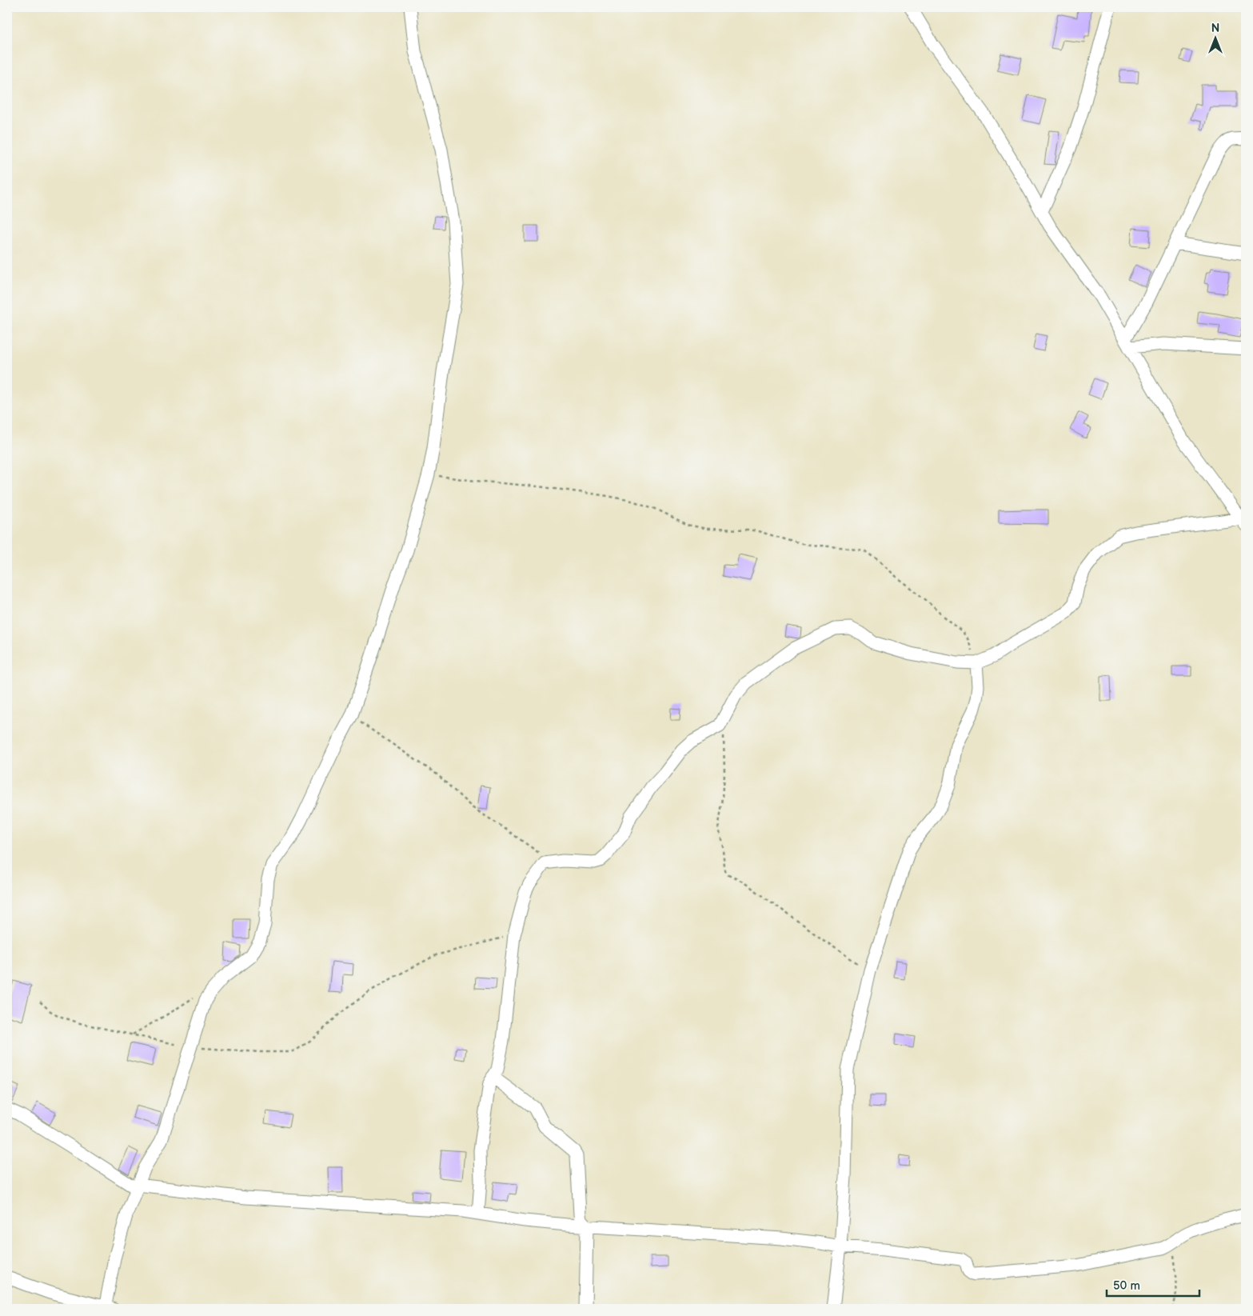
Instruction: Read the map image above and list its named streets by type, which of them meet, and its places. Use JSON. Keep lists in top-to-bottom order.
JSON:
{
  "scale_bar": "50 m",
  "north": "top"
}
